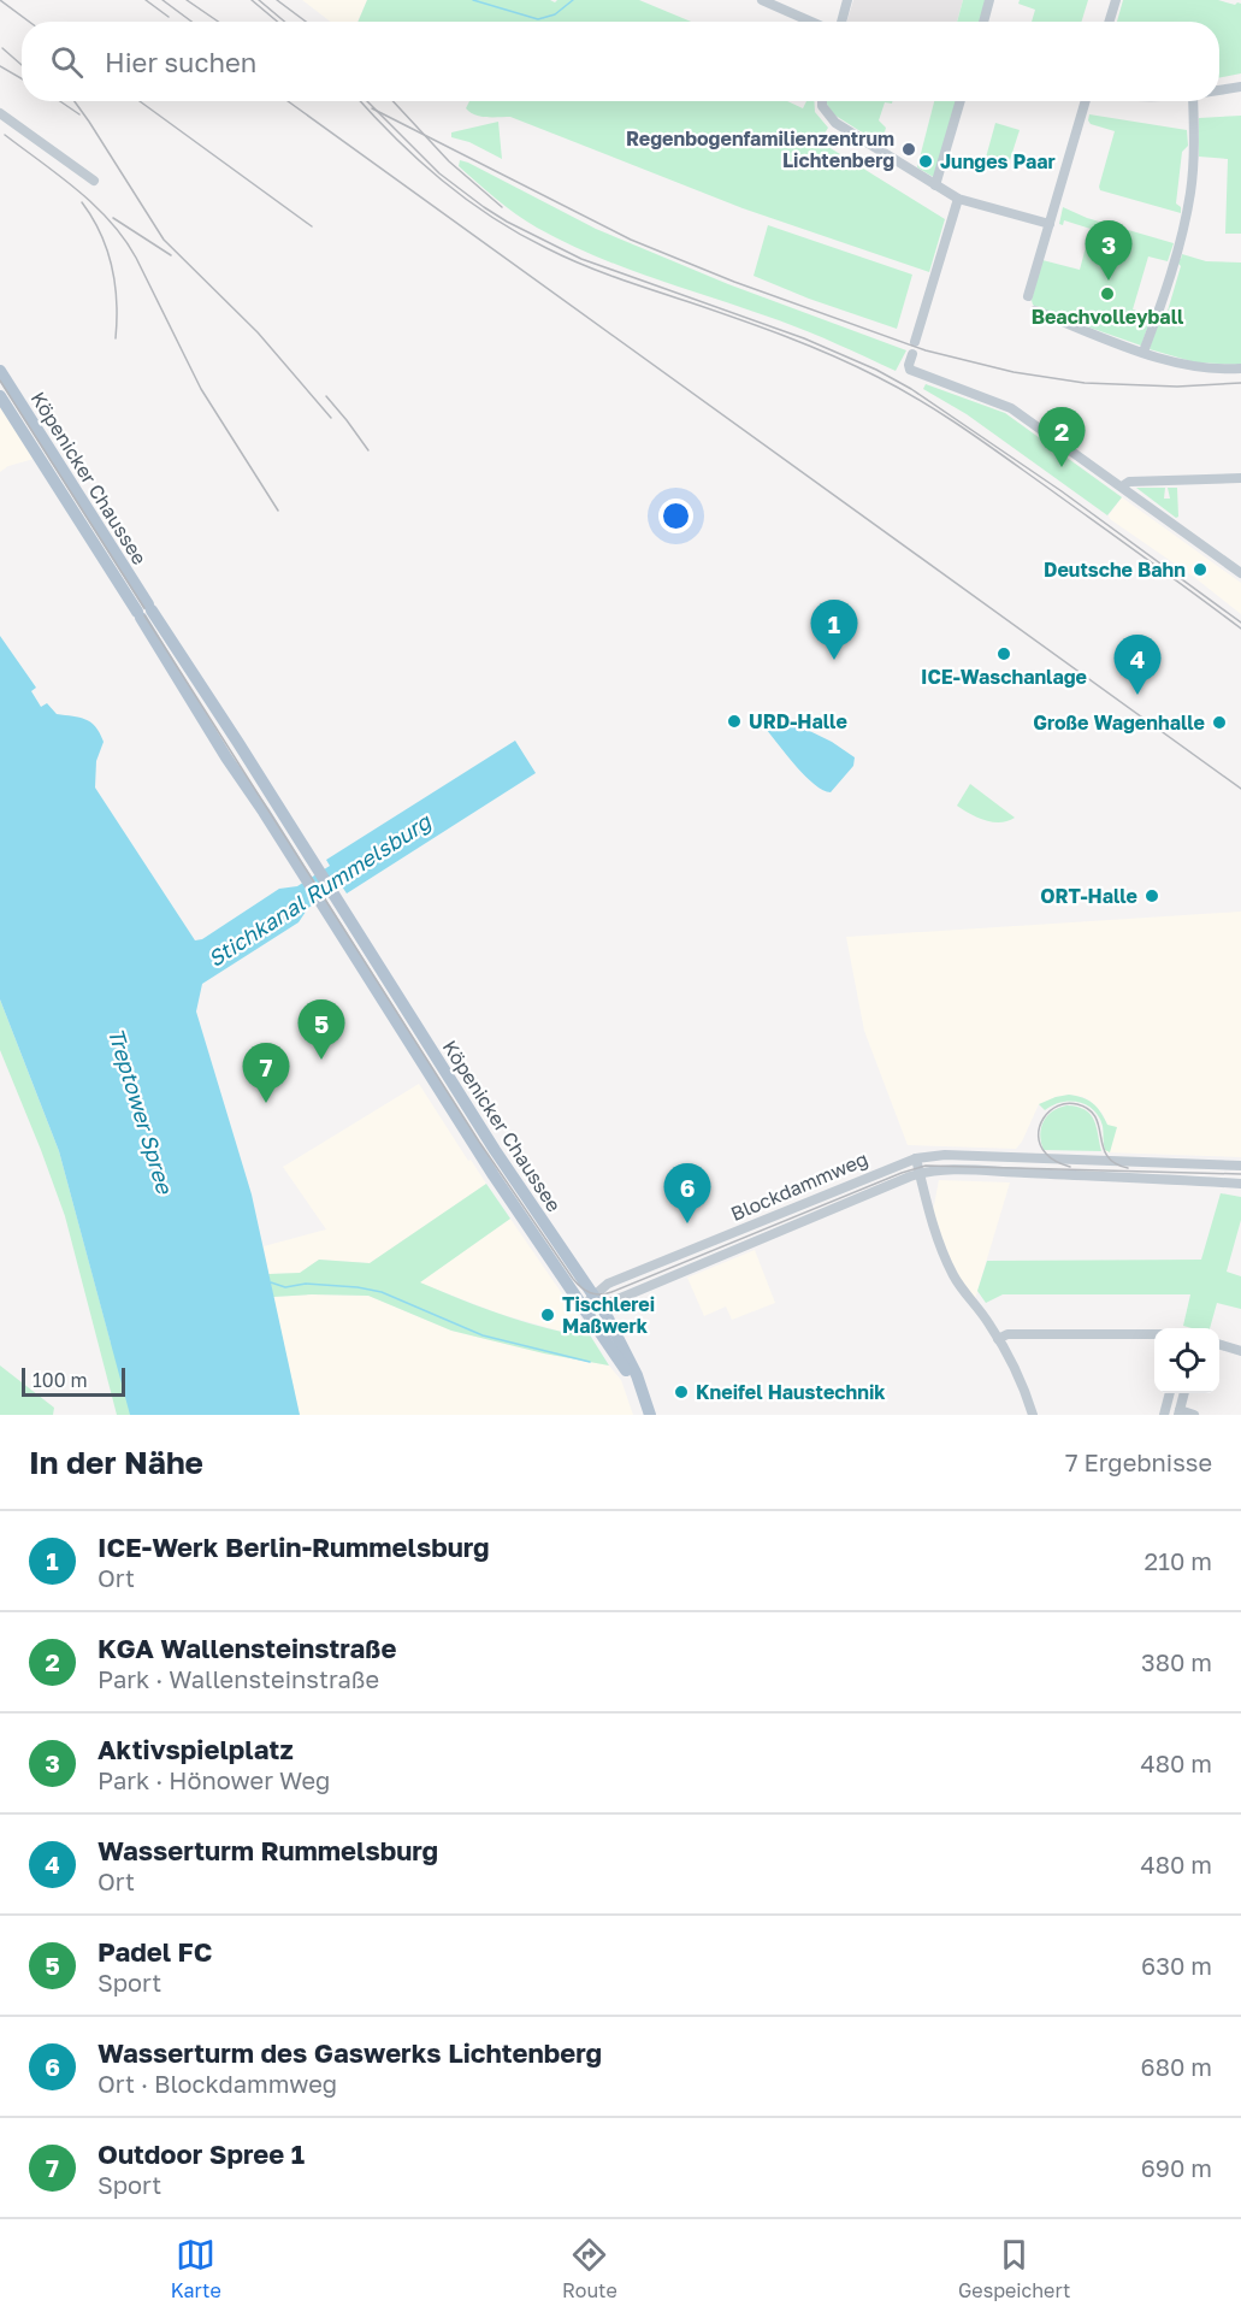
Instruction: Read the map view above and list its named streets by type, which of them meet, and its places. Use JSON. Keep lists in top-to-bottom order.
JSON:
{
  "streets": {
    "main road": ["Köpenicker Chaussee"],
    "street": ["Blockdammweg"]
  },
  "crossings": [
    ["Köpenicker Chaussee", "Blockdammweg"]
  ],
  "water": ["Stichkanal Rummelsburg", "Treptower Spree"],
  "places": [
    "Regenbogenfamilienzentrum Lichtenberg",
    "Junges Paar",
    "Beachvolleyball",
    "Deutsche Bahn",
    "ICE-Waschanlage",
    "URD-Halle",
    "Große Wagenhalle",
    "ORT-Halle",
    "Tischlerei Maßwerk",
    "Kneifel Haustechnik"
  ],
  "scale_bar": "100 m",
  "page": {
    "search": "Hier suchen",
    "pins": [
      "3",
      "2",
      "1",
      "4",
      "5",
      "7",
      "6"
    ],
    "scale": "100 m",
    "heading": ["In der Nähe", "7 Ergebnisse"],
    "list": [
      {
        "mark": "1",
        "name": "ICE-Werk Berlin-Rummelsburg",
        "note": "Ort",
        "value": "210 m"
      },
      {
        "mark": "2",
        "name": "KGA Wallensteinstraße",
        "note": "Park · Wallensteinstraße",
        "value": "380 m"
      },
      {
        "mark": "3",
        "name": "Aktivspielplatz",
        "note": "Park · Hönower Weg",
        "value": "480 m"
      },
      {
        "mark": "4",
        "name": "Wasserturm Rummelsburg",
        "note": "Ort",
        "value": "480 m"
      },
      {
        "mark": "5",
        "name": "Padel FC",
        "note": "Sport",
        "value": "630 m"
      },
      {
        "mark": "6",
        "name": "Wasserturm des Gaswerks Lichtenberg",
        "note": "Ort · Blockdammweg",
        "value": "680 m"
      },
      {
        "mark": "7",
        "name": "Outdoor Spree 1",
        "note": "Sport",
        "value": "690 m"
      }
    ],
    "nav": ["Karte", "Route", "Gespeichert"]
  }
}
